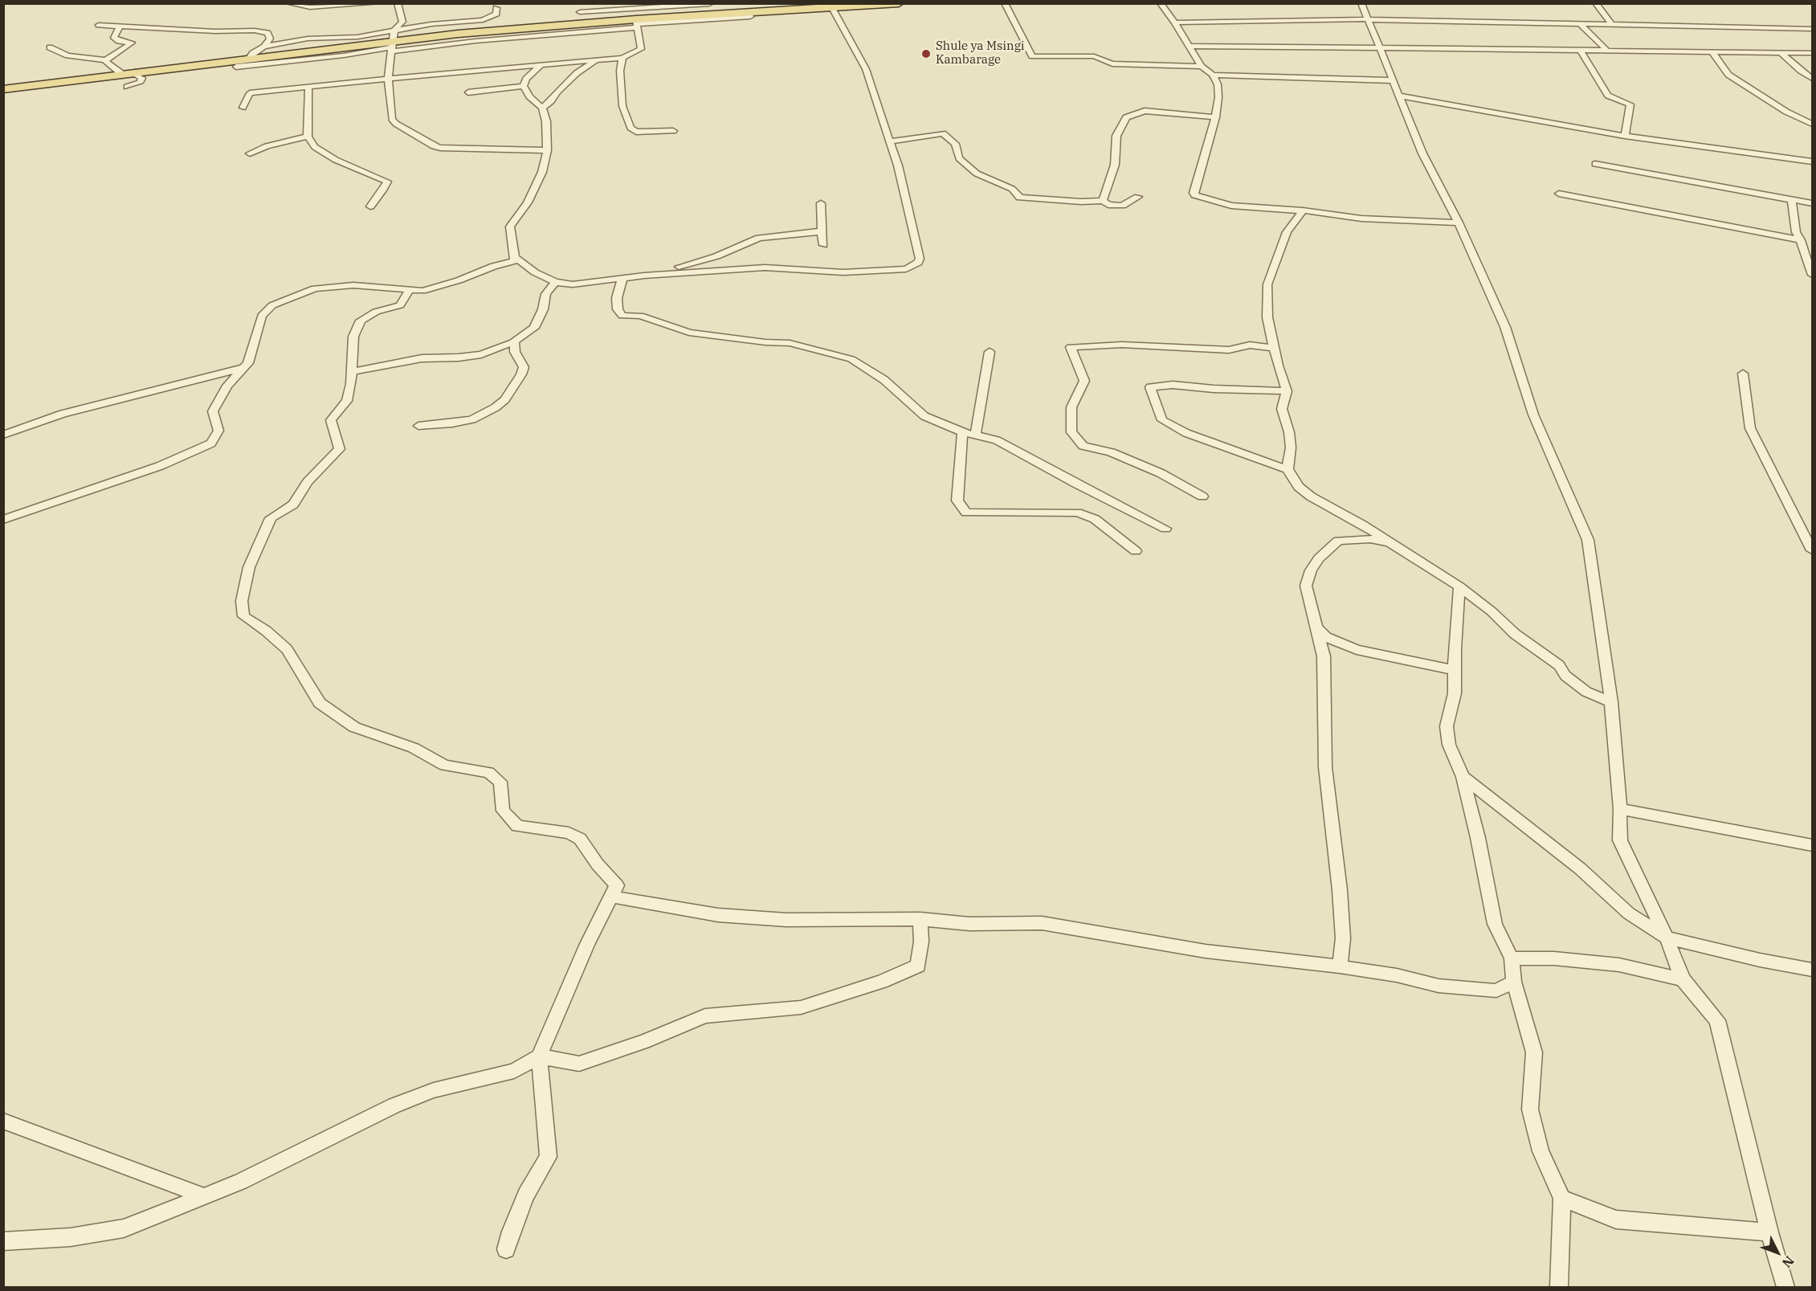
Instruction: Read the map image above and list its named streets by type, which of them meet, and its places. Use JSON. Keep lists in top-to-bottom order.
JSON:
{
  "places": ["Shule ya Msingi Kambarage"],
  "north": "bottom right"
}
